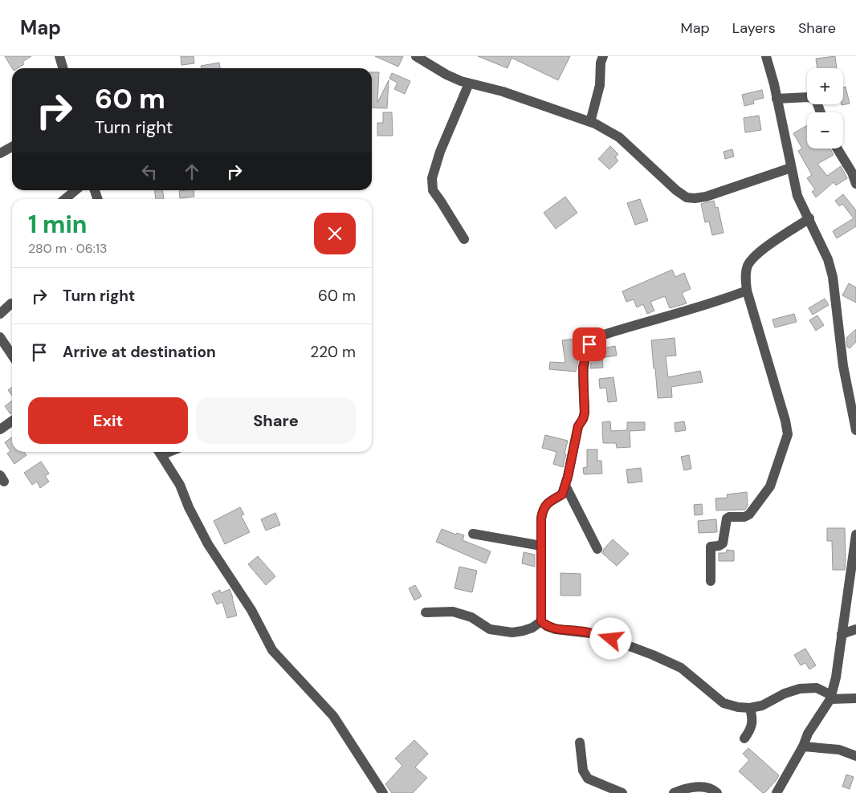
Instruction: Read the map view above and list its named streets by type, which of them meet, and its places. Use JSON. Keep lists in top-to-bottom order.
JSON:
{
  "page": {
    "header": "Map",
    "nav": ["Map", "Layers", "Share"],
    "map_buttons": ["+", "−"],
    "turn": ["60 m", "Turn right"],
    "heading": ["1 min", "280 m · 06:13"],
    "list": [
      {
        "name": "Turn right",
        "value": "60 m"
      },
      {
        "name": "Arrive at destination",
        "value": "220 m"
      }
    ],
    "buttons": ["Exit", "Share"]
  }
}
